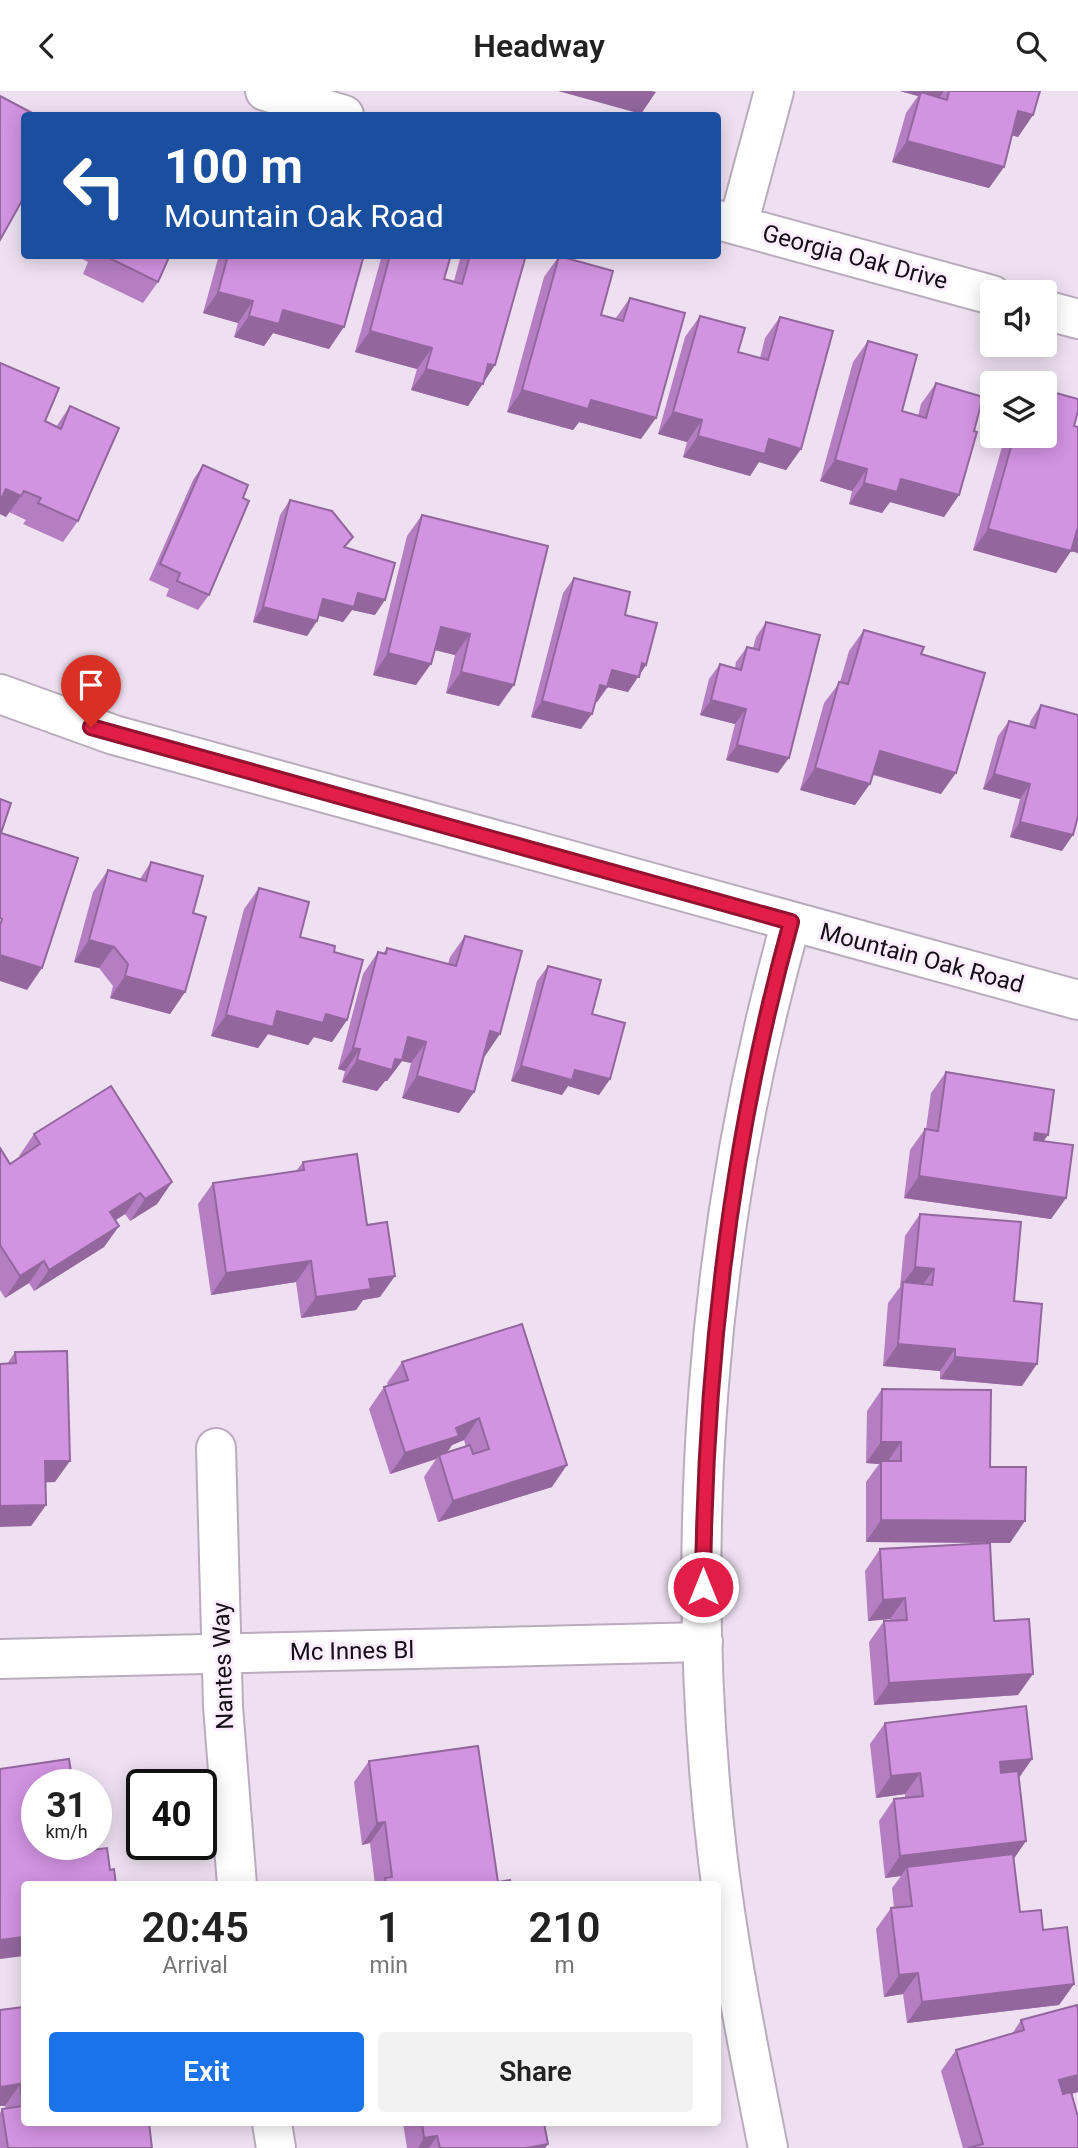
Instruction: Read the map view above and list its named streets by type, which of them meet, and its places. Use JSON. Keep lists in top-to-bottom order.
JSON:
{
  "streets": {
    "street": [
      "Georgia Oak Drive",
      "Mountain Oak Road",
      "Mc Innes Bl",
      "Nantes Way"
    ]
  },
  "crossings": [
    ["Mc Innes Bl", "Nantes Way"]
  ],
  "page": {
    "header": "Headway",
    "turn": ["100 m", "Mountain Oak Road"],
    "speed": "31 km/h",
    "limit": "40",
    "eta": [
      "20:45",
      "Arrival",
      "1",
      "min",
      "210",
      "m"
    ],
    "buttons": ["Exit", "Share"]
  }
}
